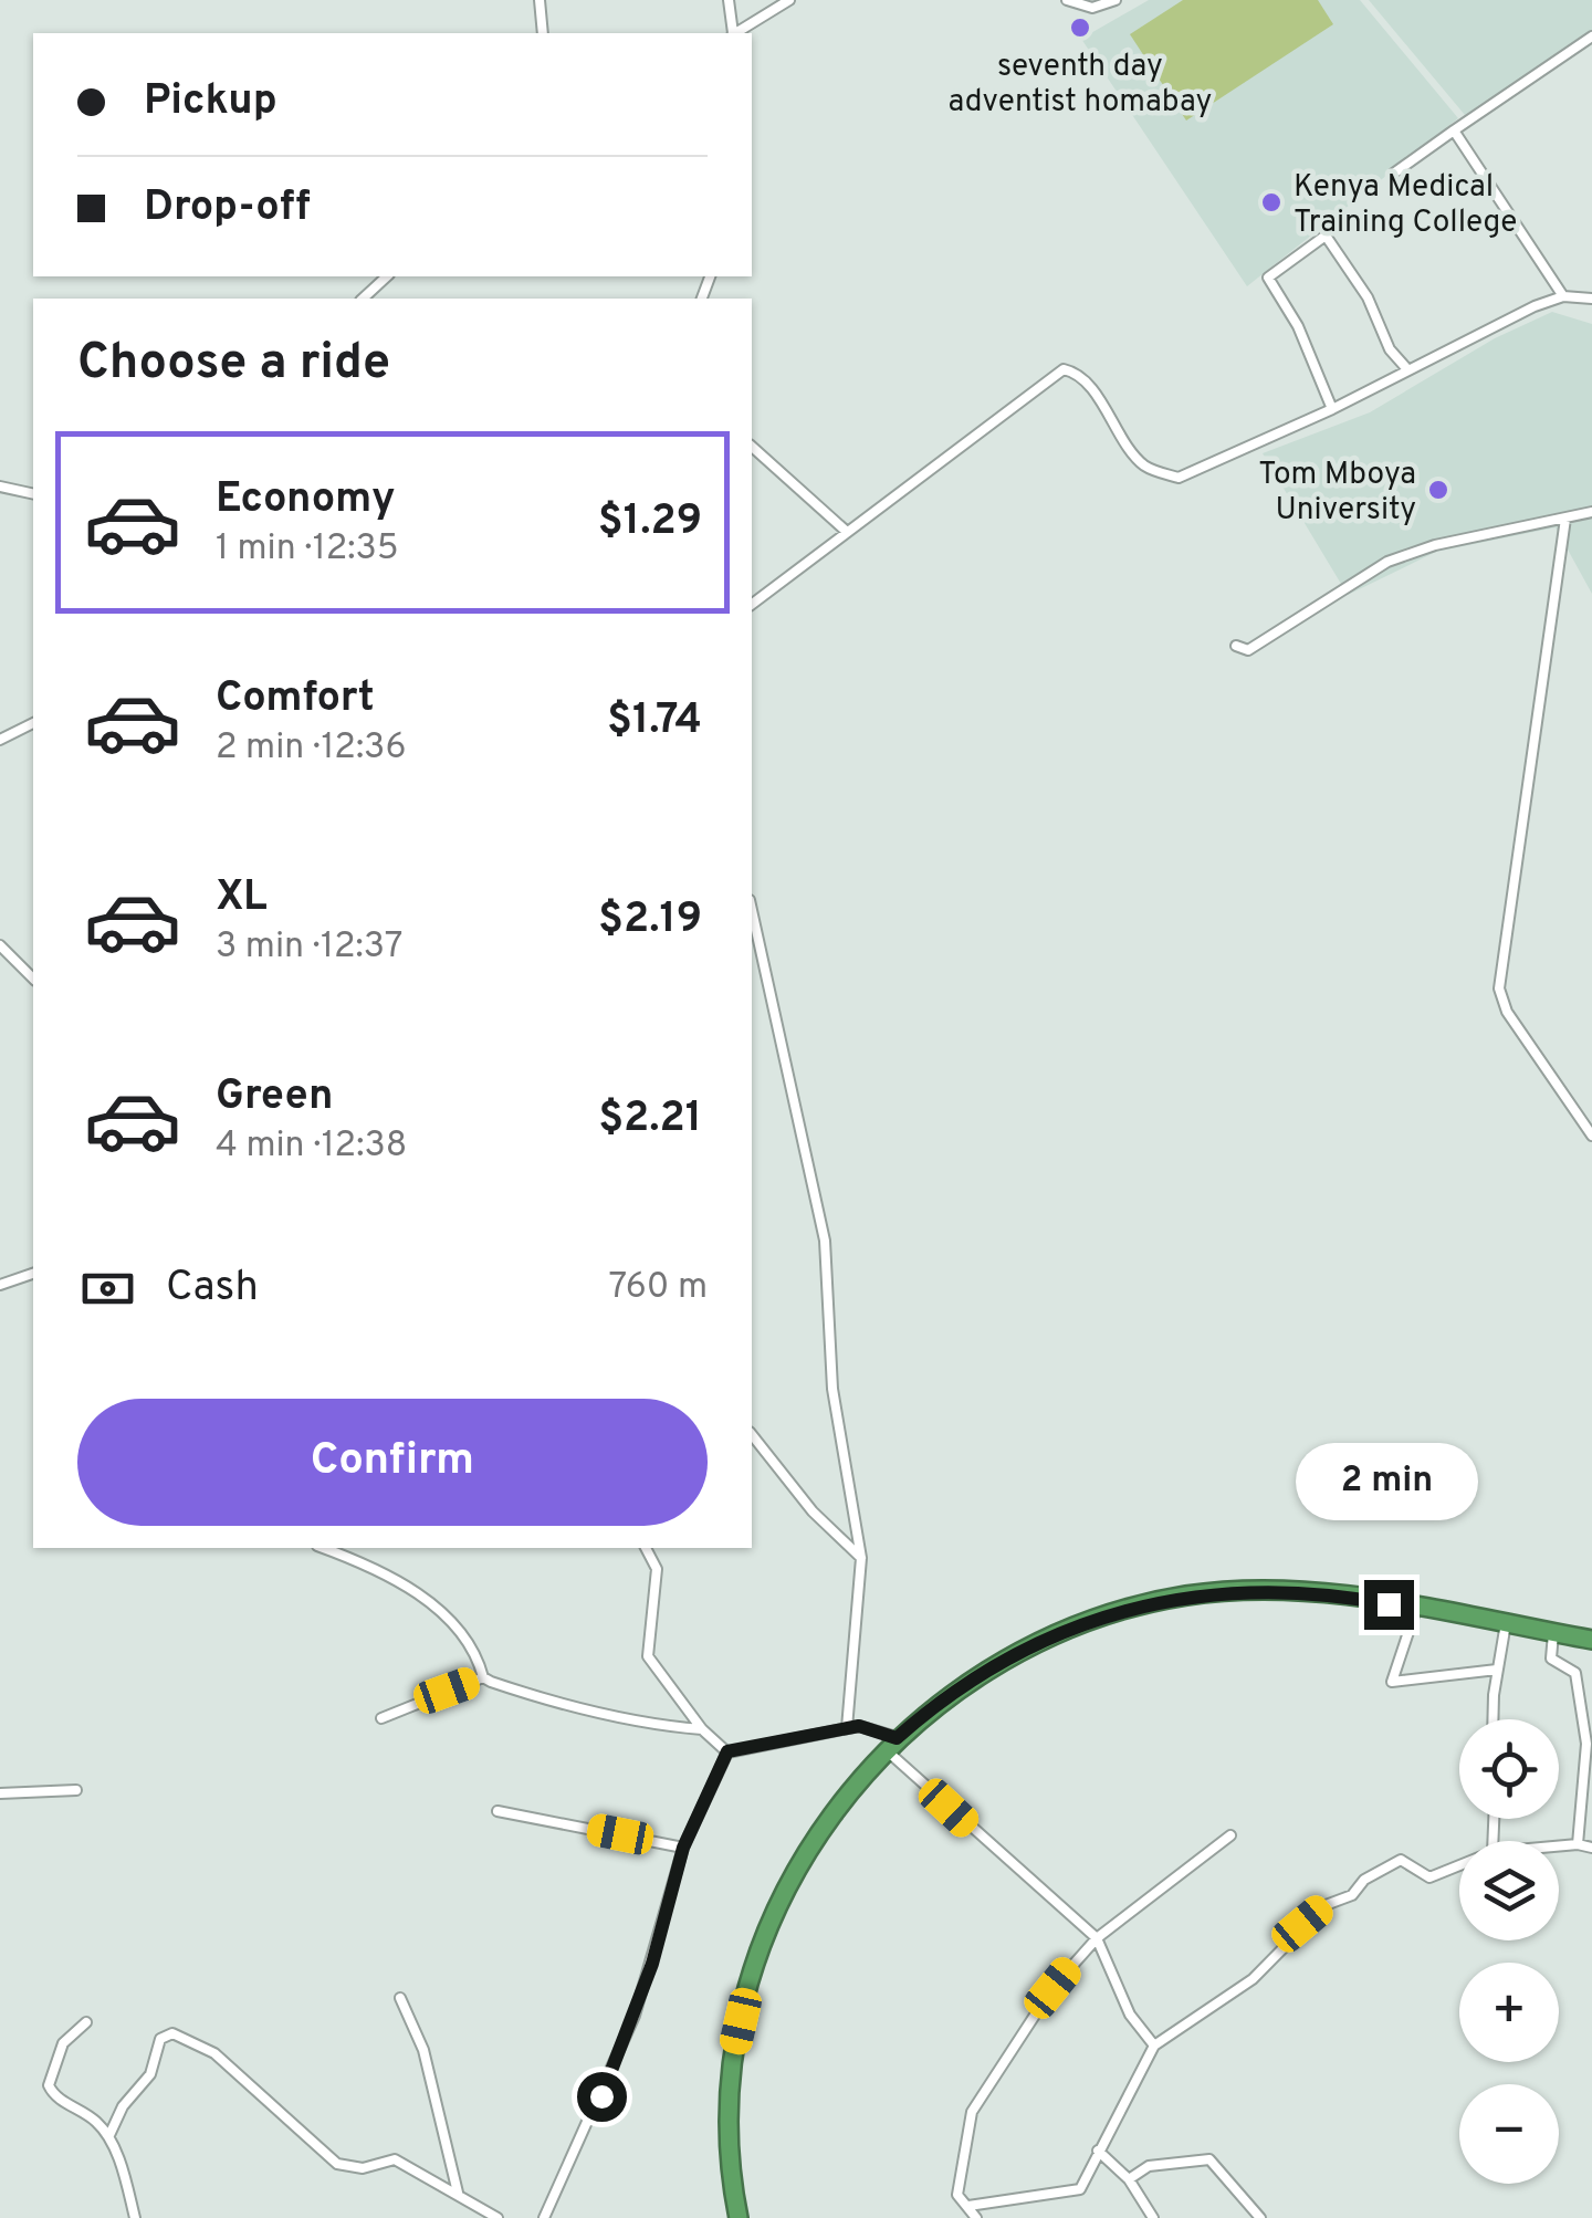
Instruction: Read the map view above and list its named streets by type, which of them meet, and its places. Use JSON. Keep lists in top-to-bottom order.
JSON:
{
  "places": ["seventh day adventist homabay", "Kenya Medical Training College", "Tom Mboya University"],
  "page": {
    "banner": ["Pickup", "Drop-off"],
    "heading": "Choose a ride",
    "list": [
      {
        "name": "Economy",
        "note": "1 min · 12:35",
        "value": "$1.29"
      },
      {
        "name": "Comfort",
        "note": "2 min · 12:36",
        "value": "$1.74"
      },
      {
        "name": "XL",
        "note": "3 min · 12:37",
        "value": "$2.19"
      },
      {
        "name": "Green",
        "note": "4 min · 12:38",
        "value": "$2.21"
      }
    ],
    "pay": ["Cash", "760 m"],
    "buttons": "Confirm",
    "bubble": "2 min",
    "map_buttons": ["+", "−"]
  }
}
